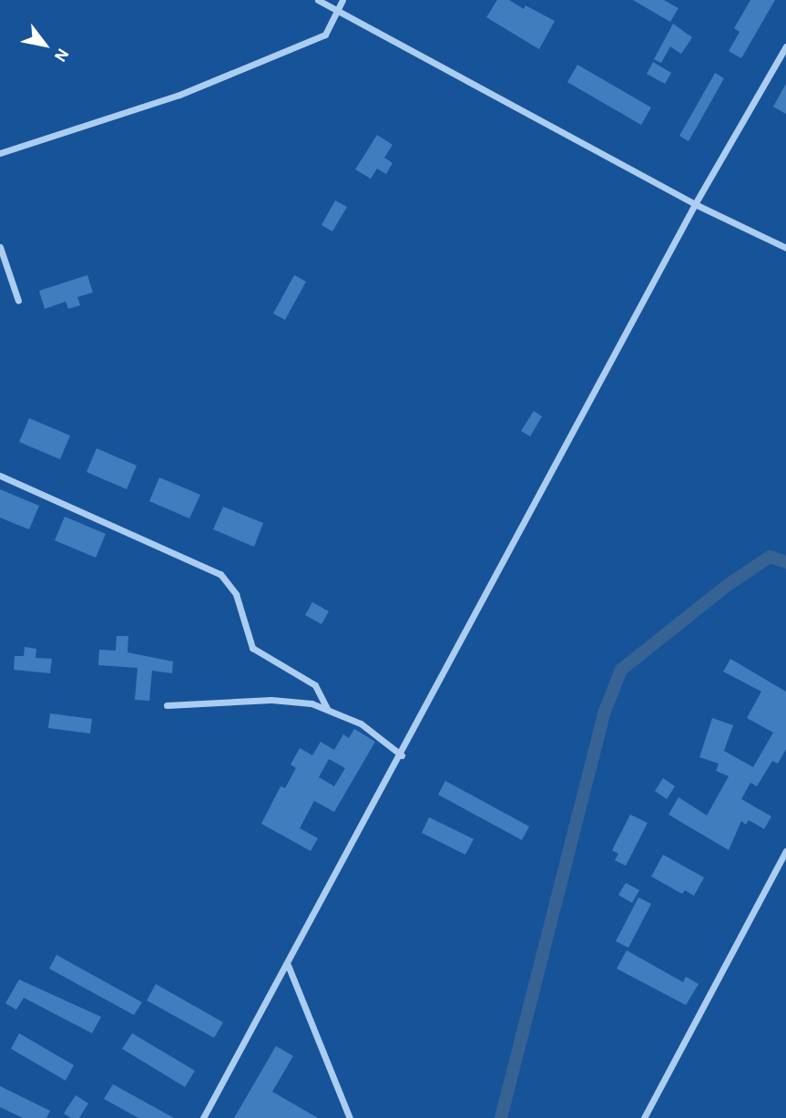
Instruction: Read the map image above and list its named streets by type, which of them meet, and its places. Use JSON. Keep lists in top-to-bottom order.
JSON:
{
  "north": "bottom right"
}
